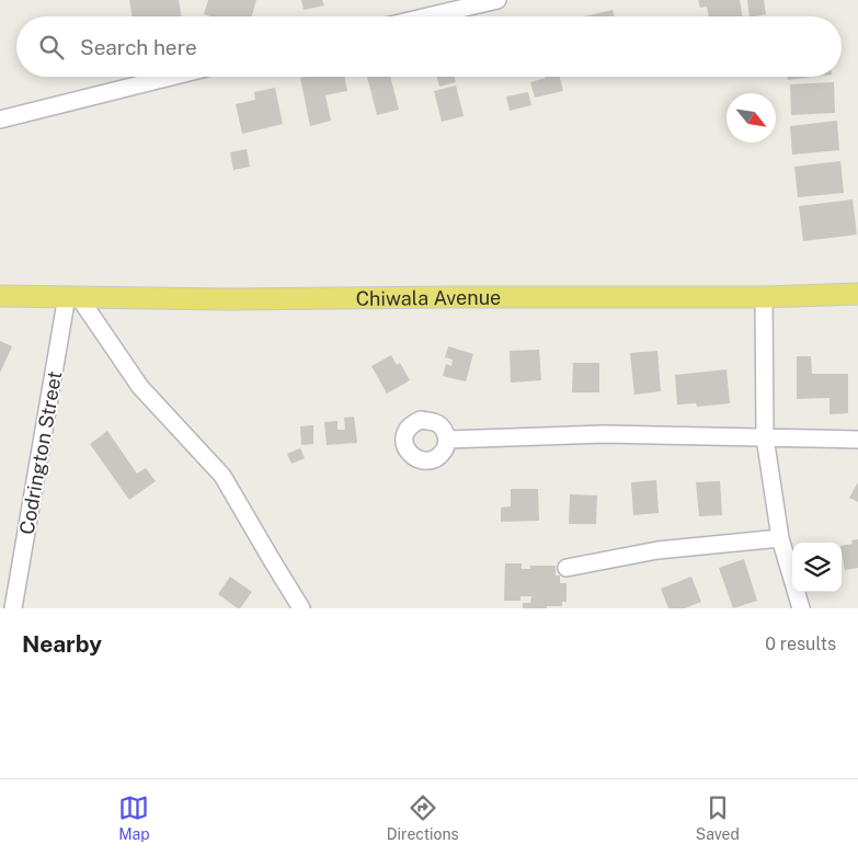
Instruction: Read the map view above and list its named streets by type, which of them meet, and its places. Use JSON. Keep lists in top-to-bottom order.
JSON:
{
  "streets": {
    "main road": ["Chiwala Avenue"],
    "street": ["Codrington Street"]
  },
  "crossings": [
    ["Chiwala Avenue", "Codrington Street"]
  ],
  "north": "bottom right",
  "page": {
    "search": "Search here",
    "heading": ["Nearby", "0 results"],
    "nav": ["Map", "Directions", "Saved"]
  }
}
